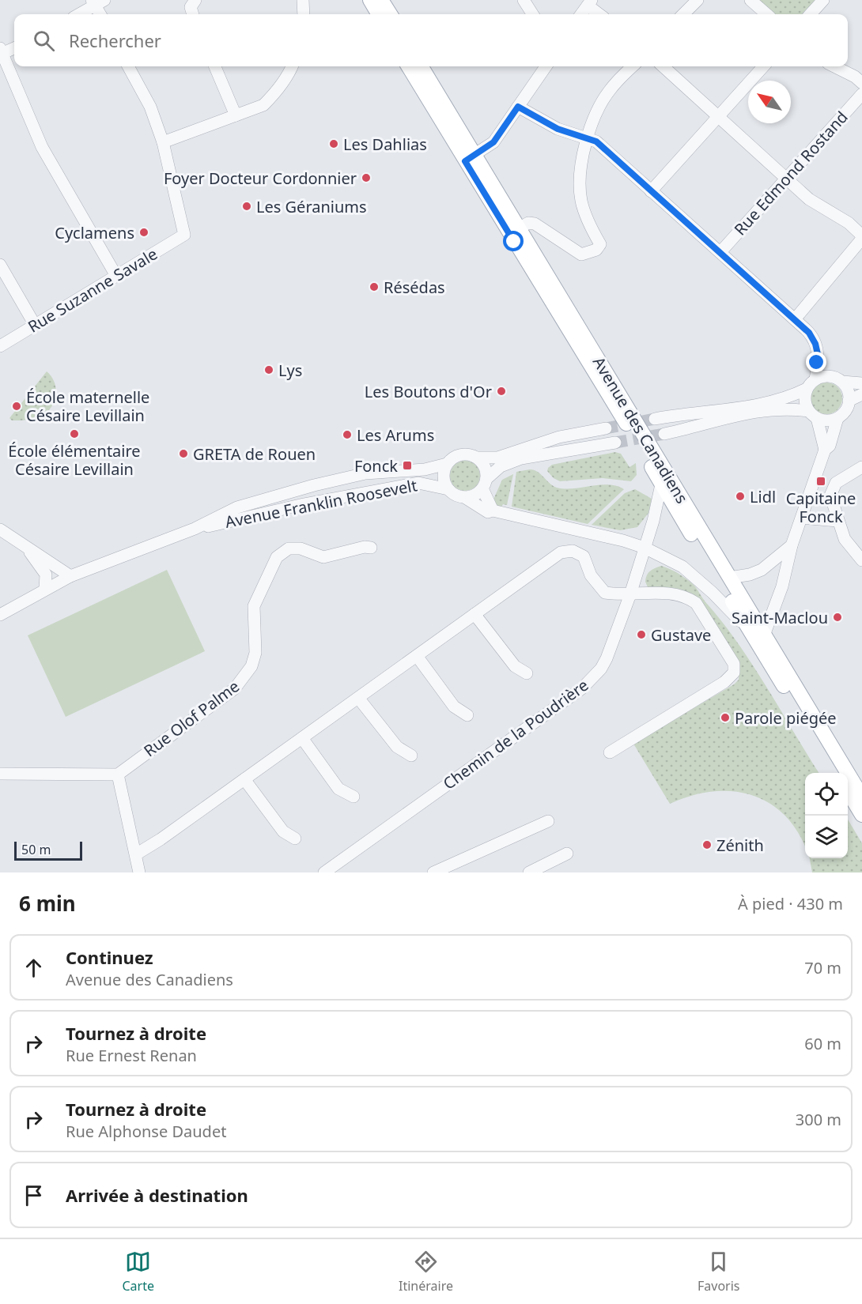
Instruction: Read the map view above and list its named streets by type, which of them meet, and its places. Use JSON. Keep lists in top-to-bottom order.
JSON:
{
  "streets": {
    "main road": ["Avenue des Canadiens"],
    "street": [
      "Rue Edmond Rostand",
      "Rue Suzanne Savale",
      "Avenue Franklin Roosevelt",
      "Rue Olof Palme",
      "Chemin de la Poudrière"
    ]
  },
  "crossings": [
    ["Avenue des Canadiens", "Chemin de la Poudrière"]
  ],
  "places": {
    "other": [
      "Les Dahlias",
      "Foyer Docteur Cordonnier",
      "Les Géraniums",
      "Cyclamens",
      "Résédas",
      "Lys",
      "Les Boutons d'Or",
      "École maternelle Césaire Levillain",
      "École élémentaire Césaire Levillain",
      "Les Arums",
      "GRETA de Rouen",
      "Lidl",
      "Saint-Maclou",
      "Gustave",
      "Parole piégée",
      "Zénith"
    ],
    "transit": ["Fonck", "Capitaine Fonck"]
  },
  "scale_bar": "50 m",
  "north": "top left",
  "page": {
    "search": "Rechercher",
    "scale": "50 m",
    "heading": ["6 min", "À pied · 430 m"],
    "list": [
      ["Continuez", "Avenue des Canadiens", "70 m"],
      ["Tournez à droite", "Rue Ernest Renan", "60 m"],
      ["Tournez à droite", "Rue Alphonse Daudet", "300 m"],
      "Arrivée à destination"
    ],
    "nav": ["Carte", "Itinéraire", "Favoris"]
  }
}
